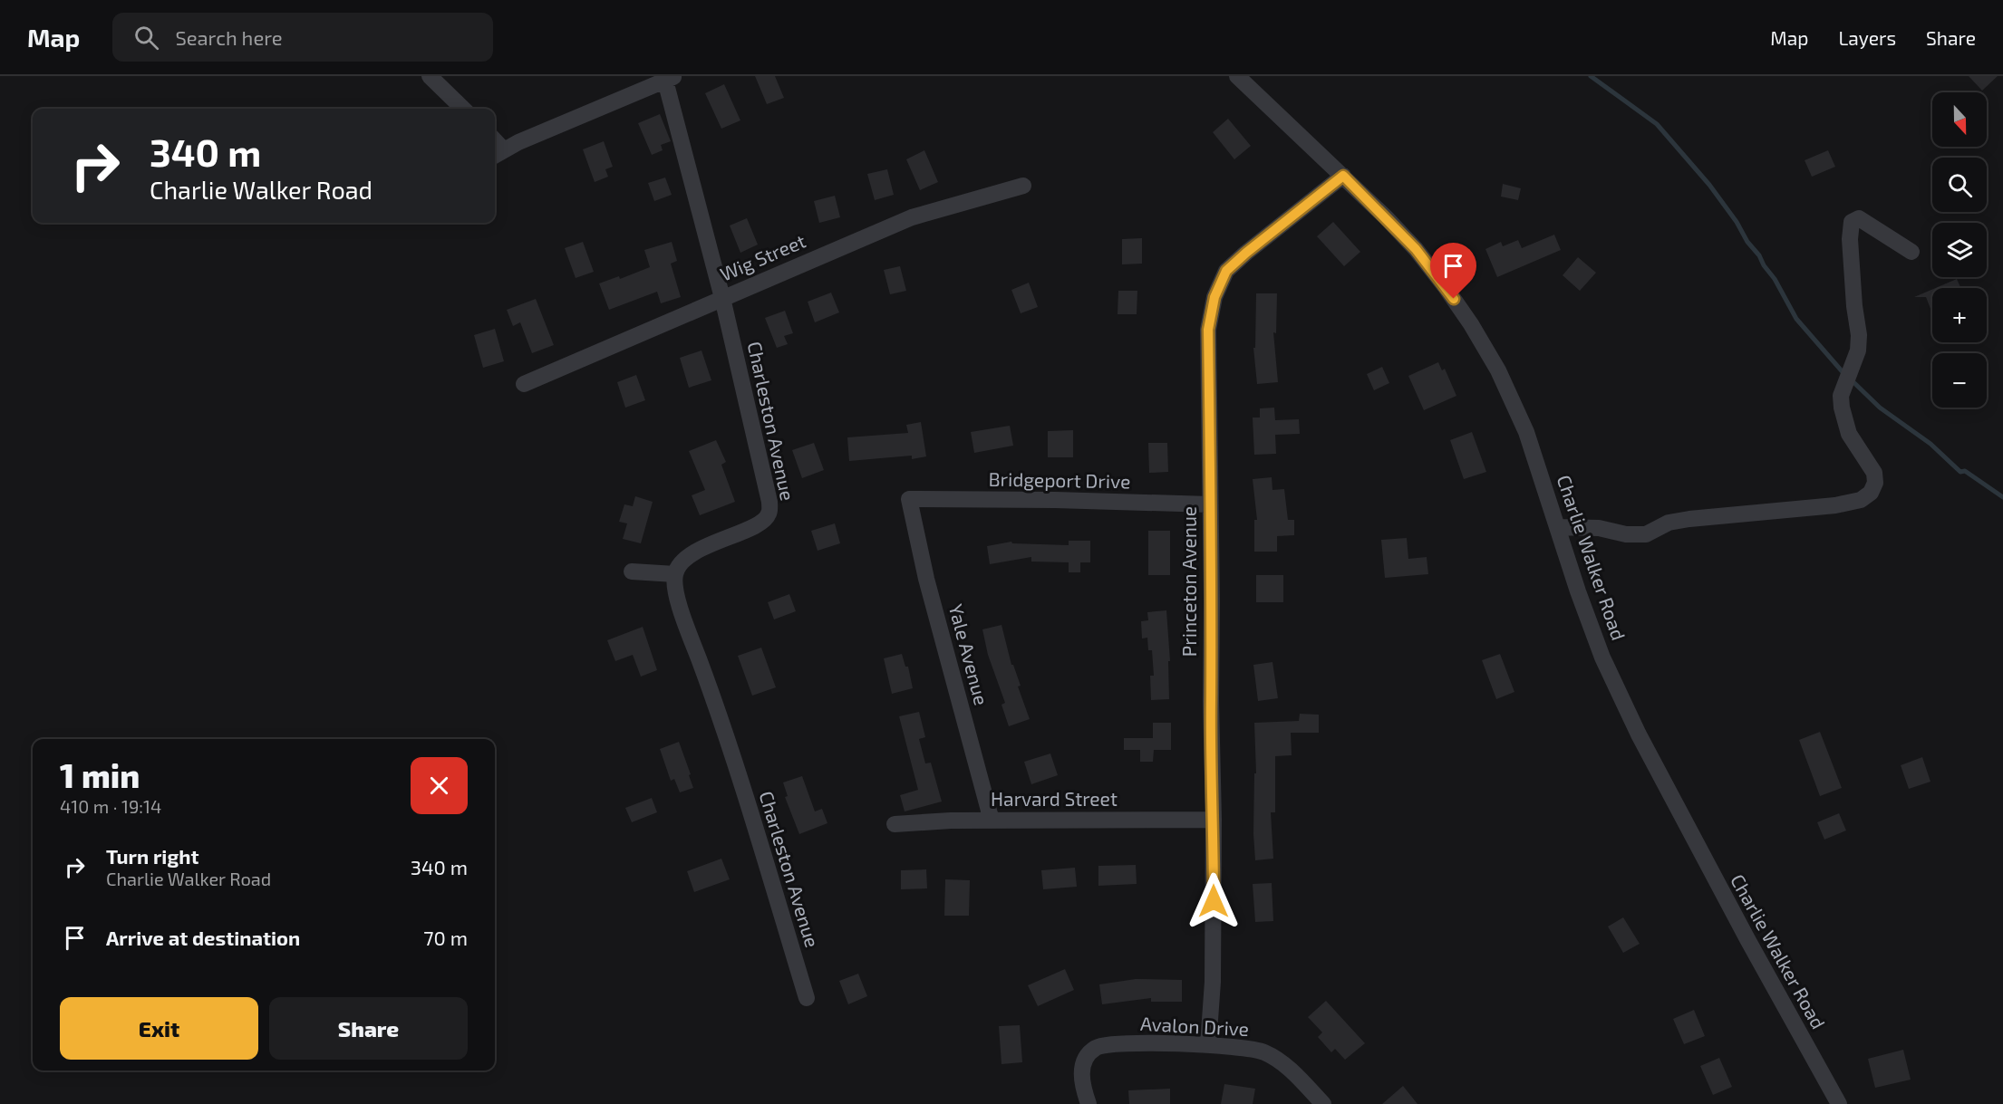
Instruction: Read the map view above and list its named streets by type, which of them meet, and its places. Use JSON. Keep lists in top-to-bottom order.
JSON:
{
  "streets": {
    "street": [
      "Wig Street",
      "Charleston Avenue",
      "Bridgeport Drive",
      "Charlie Walker Road",
      "Princeton Avenue",
      "Yale Avenue",
      "Harvard Street",
      "Avalon Drive"
    ]
  },
  "crossings": [
    ["Wig Street", "Charleston Avenue"],
    ["Bridgeport Drive", "Princeton Avenue"],
    ["Bridgeport Drive", "Yale Avenue"],
    ["Charlie Walker Road", "Princeton Avenue"],
    ["Princeton Avenue", "Harvard Street"],
    ["Princeton Avenue", "Avalon Drive"],
    ["Yale Avenue", "Harvard Street"]
  ],
  "north": "bottom",
  "page": {
    "header": "Map",
    "search": "Search here",
    "nav": ["Map", "Layers", "Share"],
    "map_buttons": ["+", "−"],
    "turn": ["340 m", "Charlie Walker Road"],
    "heading": ["1 min", "410 m · 19:14"],
    "list": [
      {
        "name": "Turn right",
        "note": "Charlie Walker Road",
        "value": "340 m"
      },
      {
        "name": "Arrive at destination",
        "value": "70 m"
      }
    ],
    "buttons": ["Exit", "Share"]
  }
}
